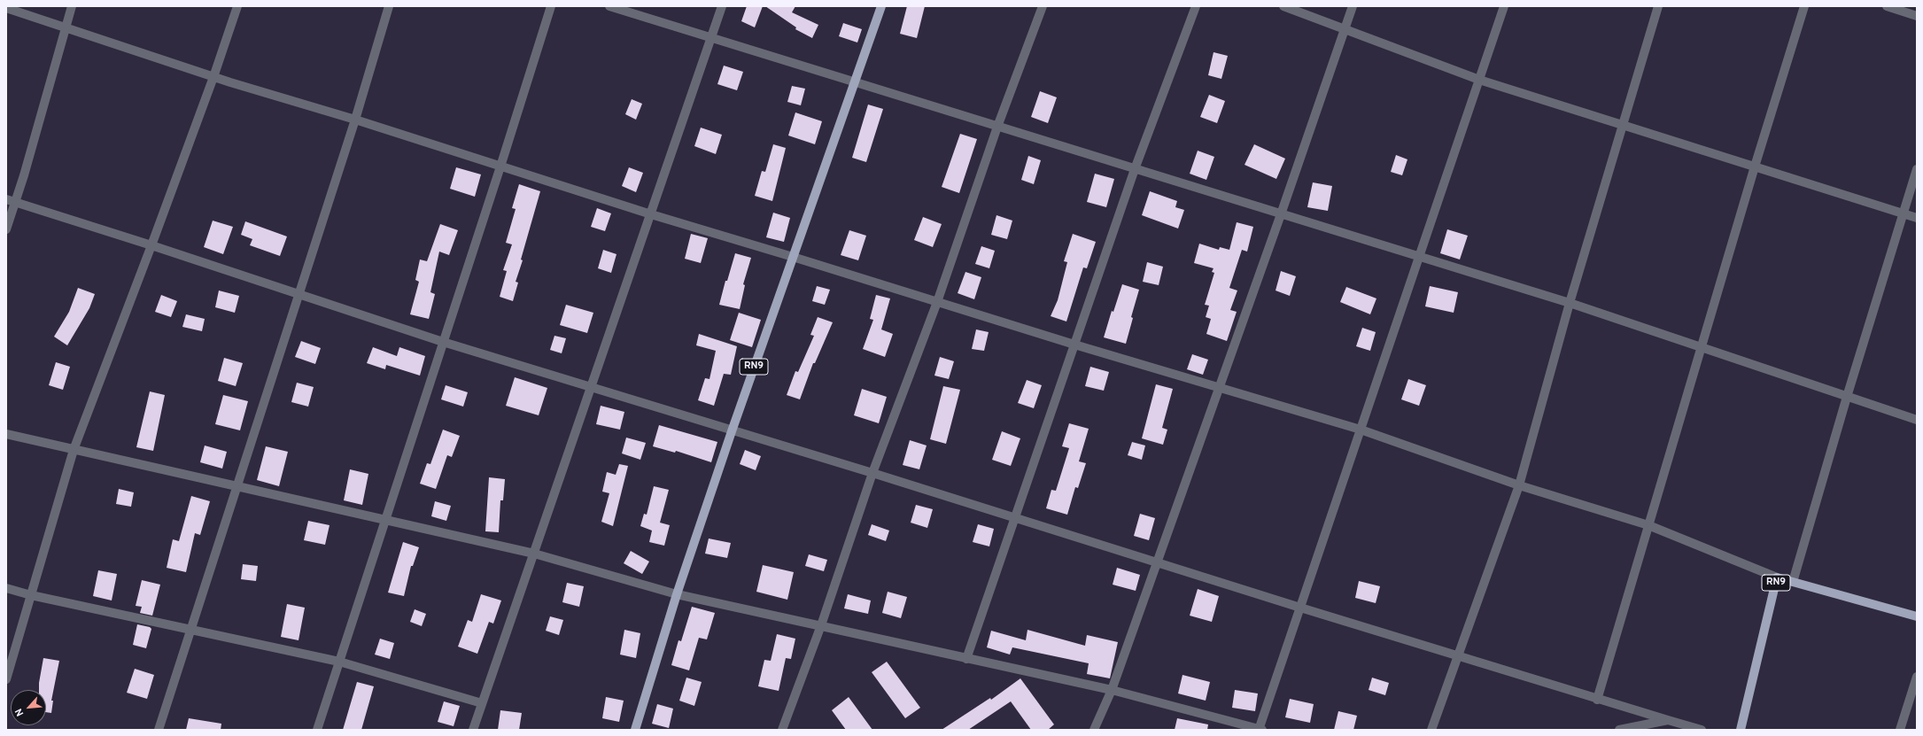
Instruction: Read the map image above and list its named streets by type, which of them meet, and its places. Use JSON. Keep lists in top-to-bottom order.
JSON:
{
  "streets": {
    "main road": ["RN9"]
  },
  "north": "bottom left"
}
